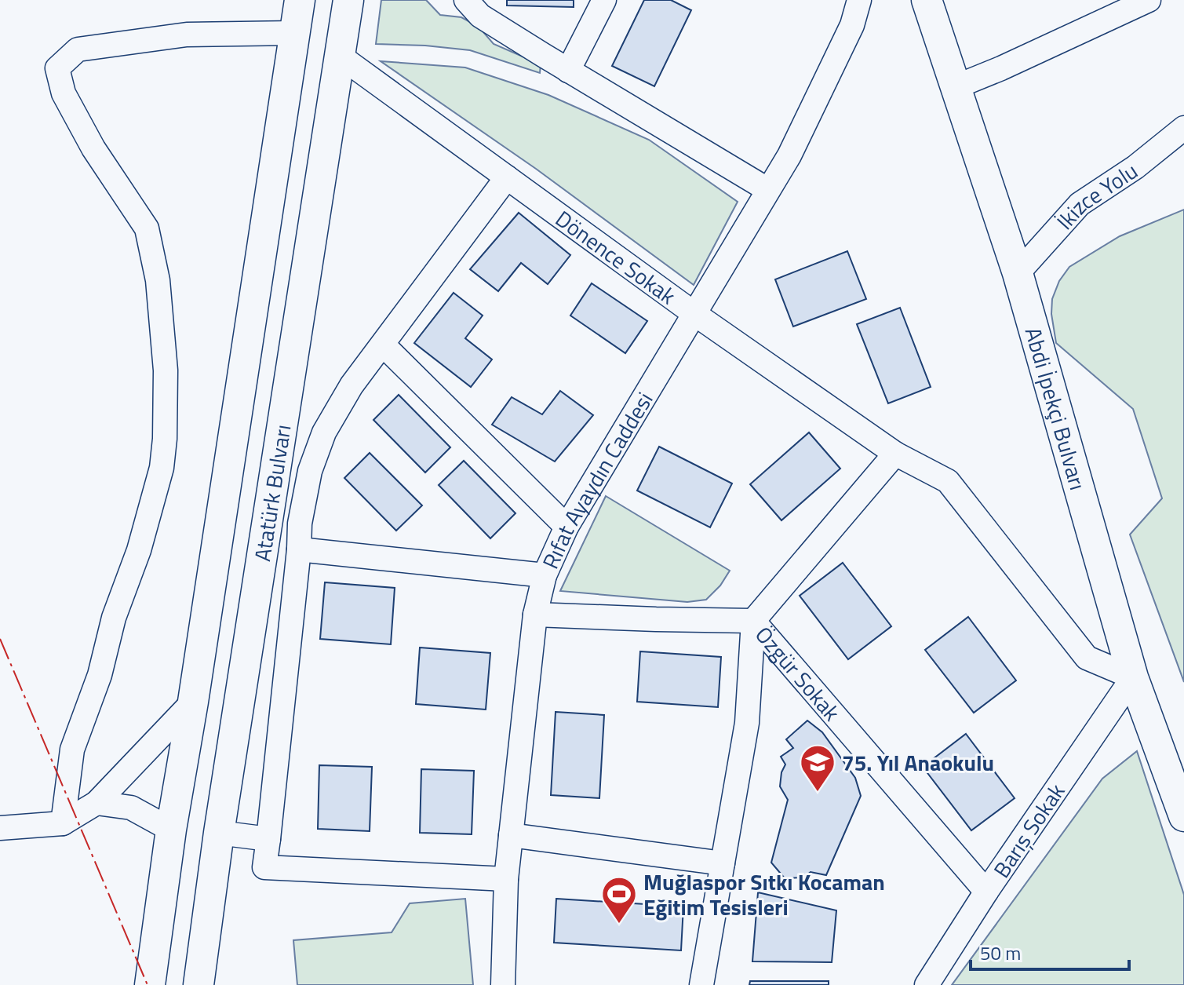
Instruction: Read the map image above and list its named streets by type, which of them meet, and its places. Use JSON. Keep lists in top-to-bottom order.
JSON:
{
  "streets": {
    "main road": ["Abdi İpekçi Bulvarı", "Atatürk Bulvarı"],
    "street": [
      "İkizce Yolu",
      "Dönence Sokak",
      "Rıfat Ayaydın Caddesi",
      "Özgür Sokak",
      "Barış Sokak"
    ]
  },
  "crossings": [
    ["İkizce Yolu", "Abdi İpekçi Bulvarı"],
    ["Dönence Sokak", "Abdi İpekçi Bulvarı"],
    ["Dönence Sokak", "Rıfat Ayaydın Caddesi"],
    ["Dönence Sokak", "Atatürk Bulvarı"],
    ["Dönence Sokak", "Barış Sokak"],
    ["Abdi İpekçi Bulvarı", "Barış Sokak"],
    ["Rıfat Ayaydın Caddesi", "Özgür Sokak"],
    ["Özgür Sokak", "Barış Sokak"]
  ],
  "places": {
    "school or university": ["75. Yıl Anaokulu"],
    "sports": ["Muğlaspor Sıtkı Kocaman Eğitim Tesisleri"]
  },
  "scale_bar": "50 m"
}
